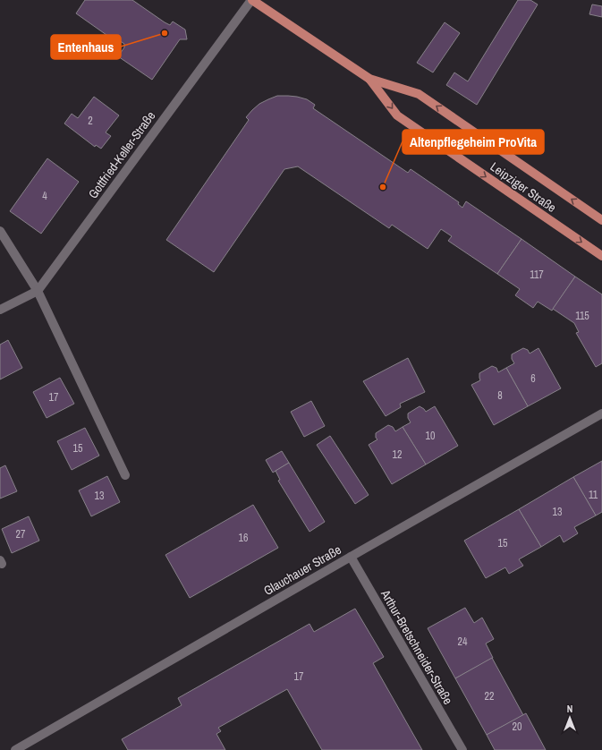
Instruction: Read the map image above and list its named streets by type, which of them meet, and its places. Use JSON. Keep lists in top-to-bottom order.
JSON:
{
  "streets": {
    "main road": ["Leipziger Straße"],
    "street": ["Gottfried-Keller-Straße", "Glauchauer Straße", "Arthur-Bretschneider-Straße"]
  },
  "crossings": [
    ["Gottfried-Keller-Straße", "Leipziger Straße"],
    ["Glauchauer Straße", "Arthur-Bretschneider-Straße"]
  ],
  "places": ["Entenhaus", "Altenpflegeheim ProVita"],
  "house_numbers": [
    "2",
    "4",
    "117",
    "115",
    "6",
    "8",
    "17",
    "10",
    "15",
    "12",
    "11",
    "13",
    "13",
    "27",
    "16",
    "15",
    "24",
    "17",
    "22",
    "20"
  ],
  "north": "top"
}
